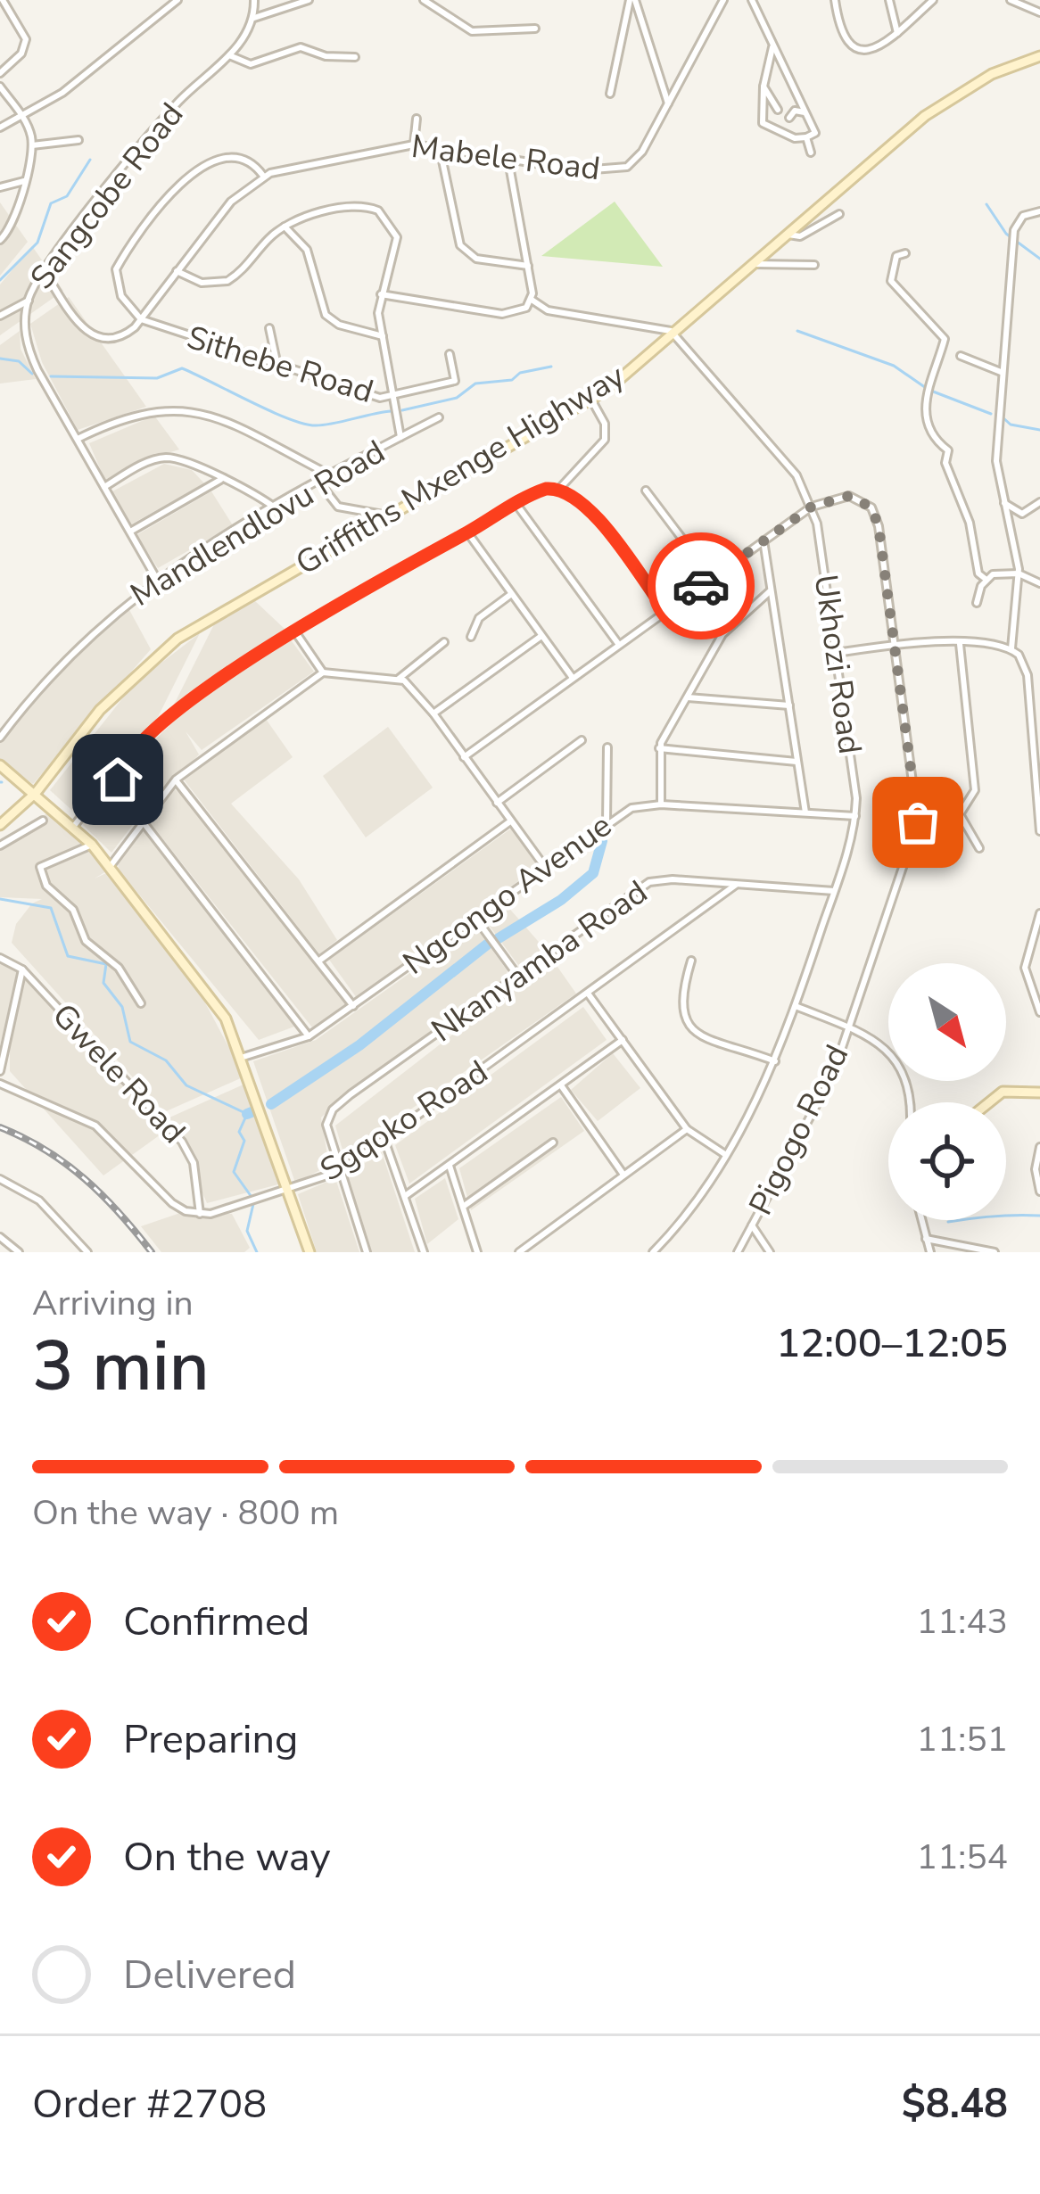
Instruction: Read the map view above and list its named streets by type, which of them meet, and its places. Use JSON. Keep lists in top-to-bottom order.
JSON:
{
  "streets": {
    "street": [
      "Mabele Road",
      "Sangcobe Road",
      "Sithebe Road",
      "Griffiths Mxenge Highway",
      "Mandlendlovu Road",
      "Ukhozi Road",
      "Ngcongo Avenue",
      "Nkanyamba Road",
      "Gwele Road",
      "Sgqoko Road",
      "Pigogo Road"
    ]
  },
  "crossings": [
    ["Sangcobe Road", "Mandlendlovu Road"],
    ["Griffiths Mxenge Highway", "Ukhozi Road"],
    ["Ukhozi Road", "Ngcongo Avenue"],
    ["Ukhozi Road", "Nkanyamba Road"],
    ["Ukhozi Road", "Pigogo Road"],
    ["Nkanyamba Road", "Sgqoko Road"],
    ["Gwele Road", "Sgqoko Road"]
  ],
  "north": "bottom right",
  "page": {
    "heading": ["3 min", "Arriving in", "12:00–12:05"],
    "panel": ["Order #2708", "$8.48"],
    "bar": "On the way · 800 m",
    "list": [
      ["Confirmed", "11:43"],
      ["Preparing", "11:51"],
      ["On the way", "11:54"],
      "Delivered"
    ]
  }
}
